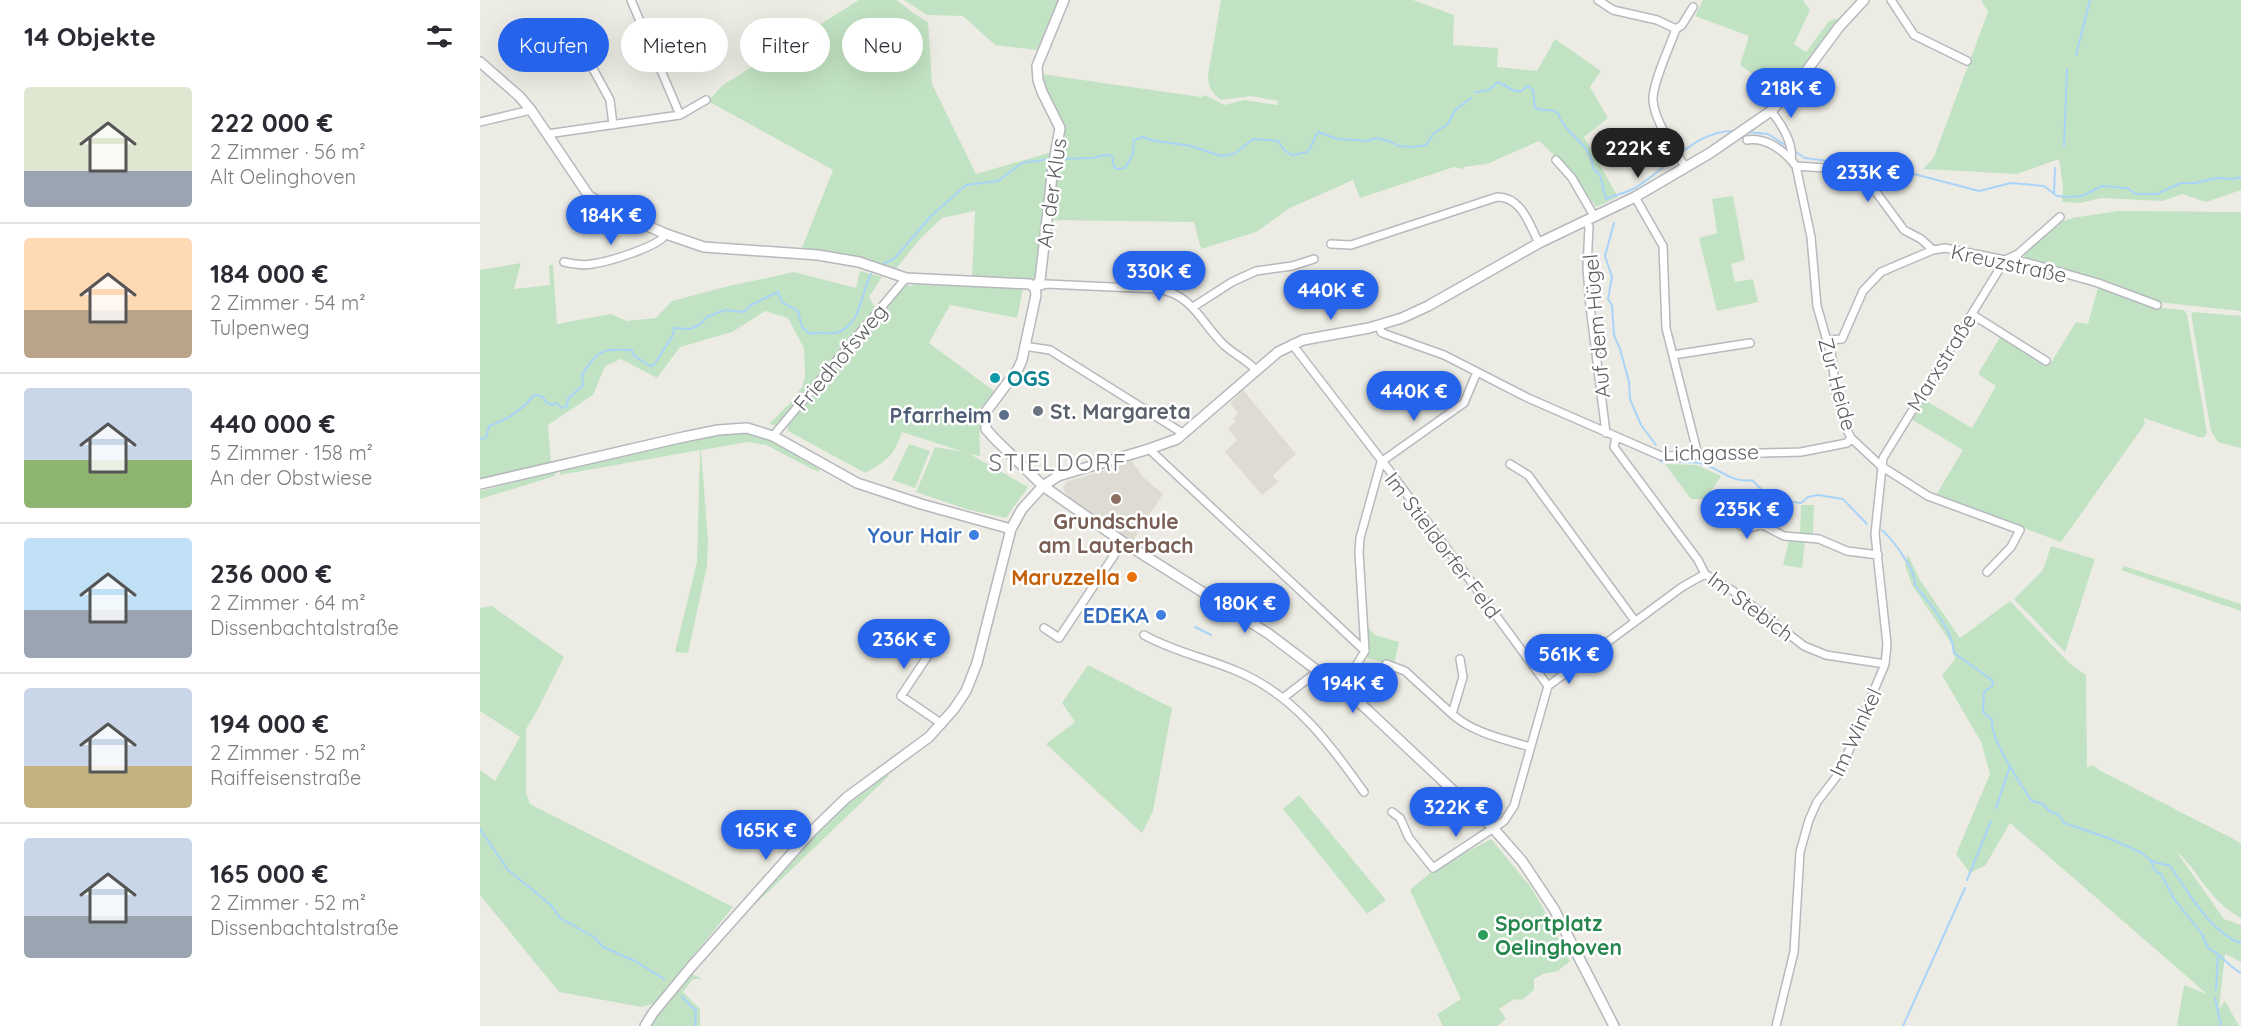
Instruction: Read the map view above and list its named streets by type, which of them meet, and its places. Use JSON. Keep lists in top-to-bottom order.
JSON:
{
  "streets": {
    "main road": ["An der Klus"],
    "street": [
      "Kreuzstraße",
      "Auf dem Hügel",
      "Friedhofsweg",
      "Marxstraße",
      "Zur Heide",
      "Lichgasse",
      "Im Stieldorfer Feld",
      "Im Stebich",
      "Im Winkel"
    ]
  },
  "crossings": [
    ["Kreuzstraße", "Marxstraße"],
    ["Kreuzstraße", "Zur Heide"],
    ["Auf dem Hügel", "Lichgasse"],
    ["Marxstraße", "Zur Heide"],
    ["Marxstraße", "Im Winkel"],
    ["Zur Heide", "Lichgasse"],
    ["Zur Heide", "Im Winkel"],
    ["Lichgasse", "Im Stebich"],
    ["Im Stebich", "Im Winkel"]
  ],
  "districts": ["STIELDORF"],
  "places": [
    "OGS",
    "St. Margareta",
    "Pfarrheim",
    "Grundschule am Lauterbach",
    "Your Hair",
    "Maruzzella",
    "EDEKA",
    "Sportplatz Oelinghoven"
  ],
  "page": {
    "heading": "14 Objekte",
    "chip": [
      "Kaufen",
      "Mieten",
      "Filter",
      "Neu"
    ],
    "price": [
      "218K €",
      "222K €",
      "233K €",
      "184K €",
      "330K €",
      "440K €",
      "440K €",
      "235K €",
      "180K €",
      "236K €",
      "561K €",
      "194K €",
      "322K €",
      "165K €"
    ],
    "list": [
      {
        "name": "222 000 €",
        "note": "2 Zimmer · 56 m² · Alt Oelinghoven"
      },
      {
        "name": "184 000 €",
        "note": "2 Zimmer · 54 m² · Tulpenweg"
      },
      {
        "name": "440 000 €",
        "note": "5 Zimmer · 158 m² · An der Obstwiese"
      },
      {
        "name": "236 000 €",
        "note": "2 Zimmer · 64 m² · Dissenbachtalstraße"
      },
      {
        "name": "194 000 €",
        "note": "2 Zimmer · 52 m² · Raiffeisenstraße"
      },
      {
        "name": "165 000 €",
        "note": "2 Zimmer · 52 m² · Dissenbachtalstraße"
      }
    ]
  }
}
